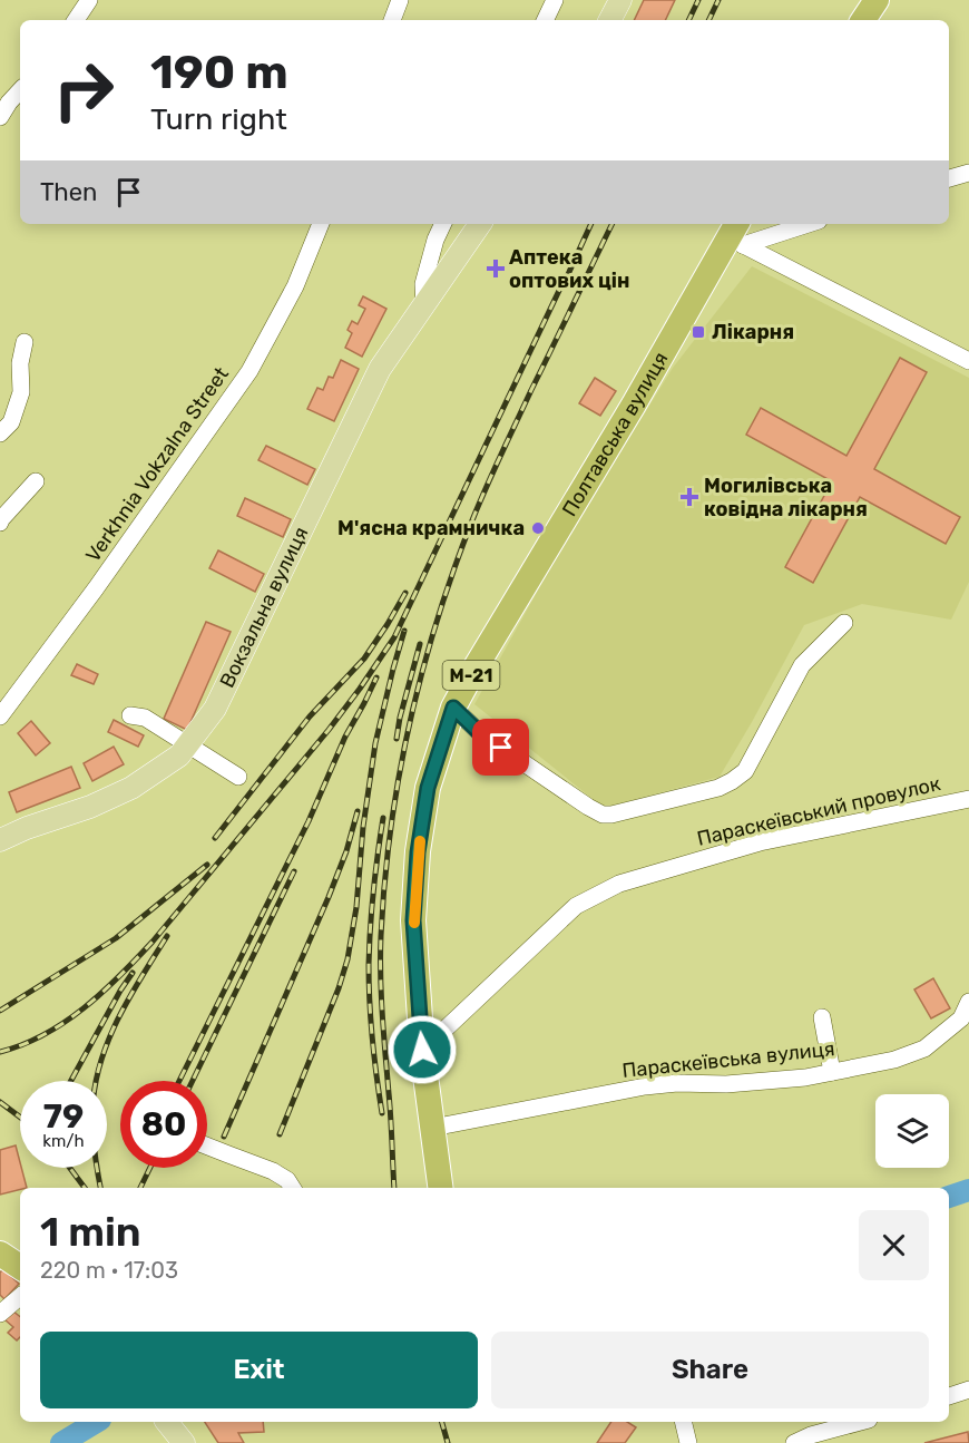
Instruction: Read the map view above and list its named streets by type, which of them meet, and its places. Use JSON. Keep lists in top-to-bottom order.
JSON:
{
  "streets": {
    "highway": ["Полтавська вулиця", "М-21"],
    "main road": ["Вокзальна вулиця"],
    "street": ["Verkhnia Vokzalna Street", "Параскеївський провулок", "Параскеївська вулиця"]
  },
  "crossings": [
    ["Полтавська вулиця", "Параскеївський провулок"],
    ["Полтавська вулиця", "Параскеївська вулиця"]
  ],
  "places": {
    "health": ["Аптека оптових цін", "Могилівська ковідна лікарня"],
    "transit": ["Лікарня"],
    "other": ["М'ясна крамничка"]
  },
  "page": {
    "turn": ["190 m", "Turn right"],
    "then": "Then",
    "speed": "79 km/h",
    "limit": "80",
    "heading": ["1 min", "220 m · 17:03"],
    "buttons": ["Exit", "Share"]
  }
}
